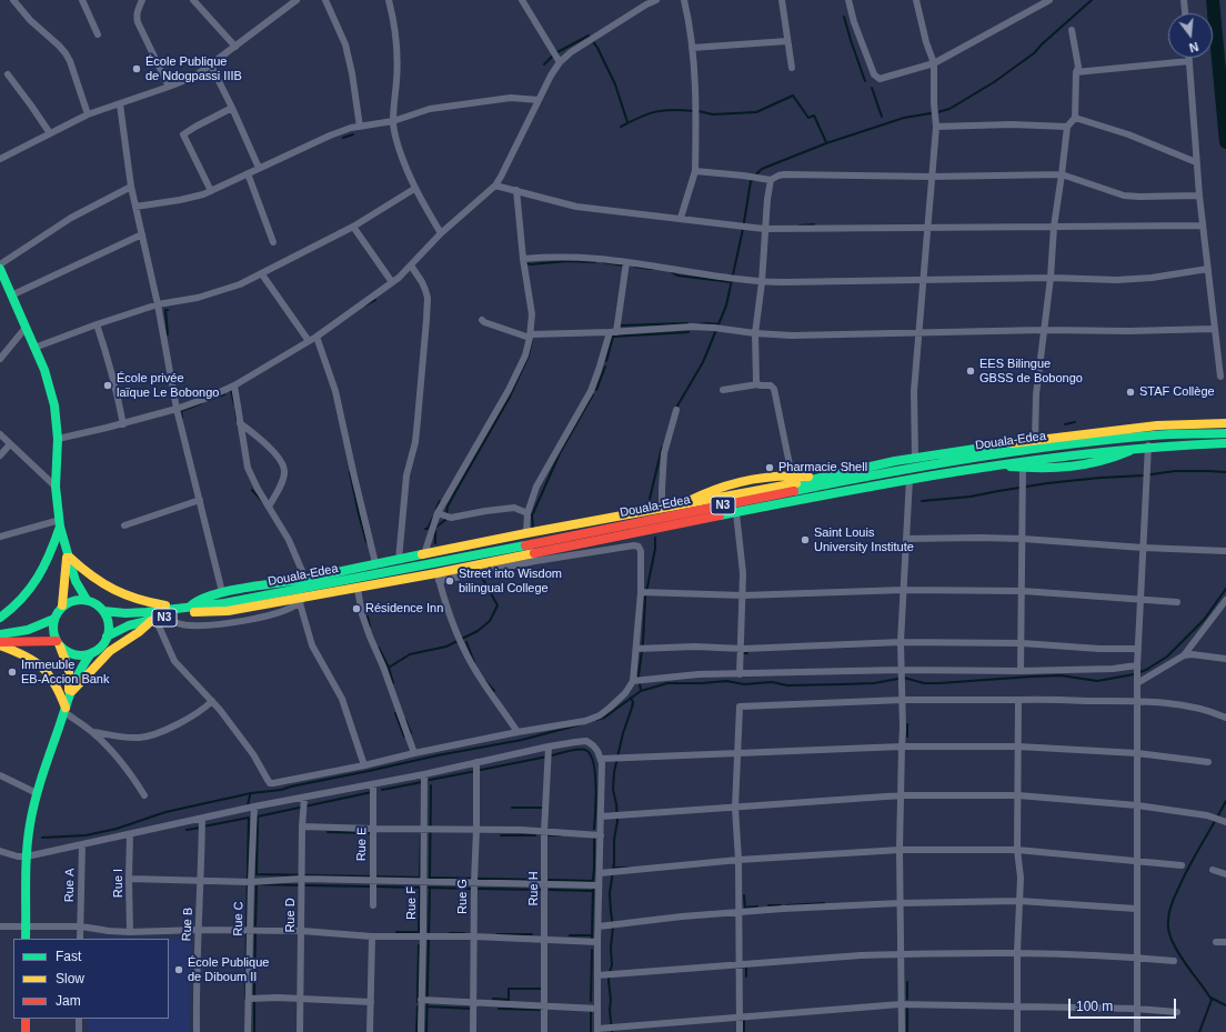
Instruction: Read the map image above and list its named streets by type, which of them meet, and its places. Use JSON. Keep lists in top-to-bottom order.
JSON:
{
  "streets": {
    "main road": ["Douala-Edea", "N3"],
    "street": [
      "Rue E",
      "Rue I",
      "Rue A",
      "Rue H",
      "Rue G",
      "Rue F",
      "Rue D",
      "Rue C",
      "Rue B"
    ]
  },
  "crossings": [
    ["Douala-Edea", "N3"]
  ],
  "places": [
    "École Publique de Ndogpassi IIIB",
    "EES Bilingue GBSS de Bobongo",
    "École privée laïque Le Bobongo",
    "STAF Collège",
    "Pharmacie Shell",
    "Saint Louis University Institute",
    "Street into Wisdom bilingual College",
    "Résidence Inn",
    "Immeuble EB-Accion Bank",
    "École Publique de Diboum II"
  ],
  "legend": ["Fast", "Slow", "Jam"],
  "scale_bar": "100 m",
  "north": "bottom"
}
